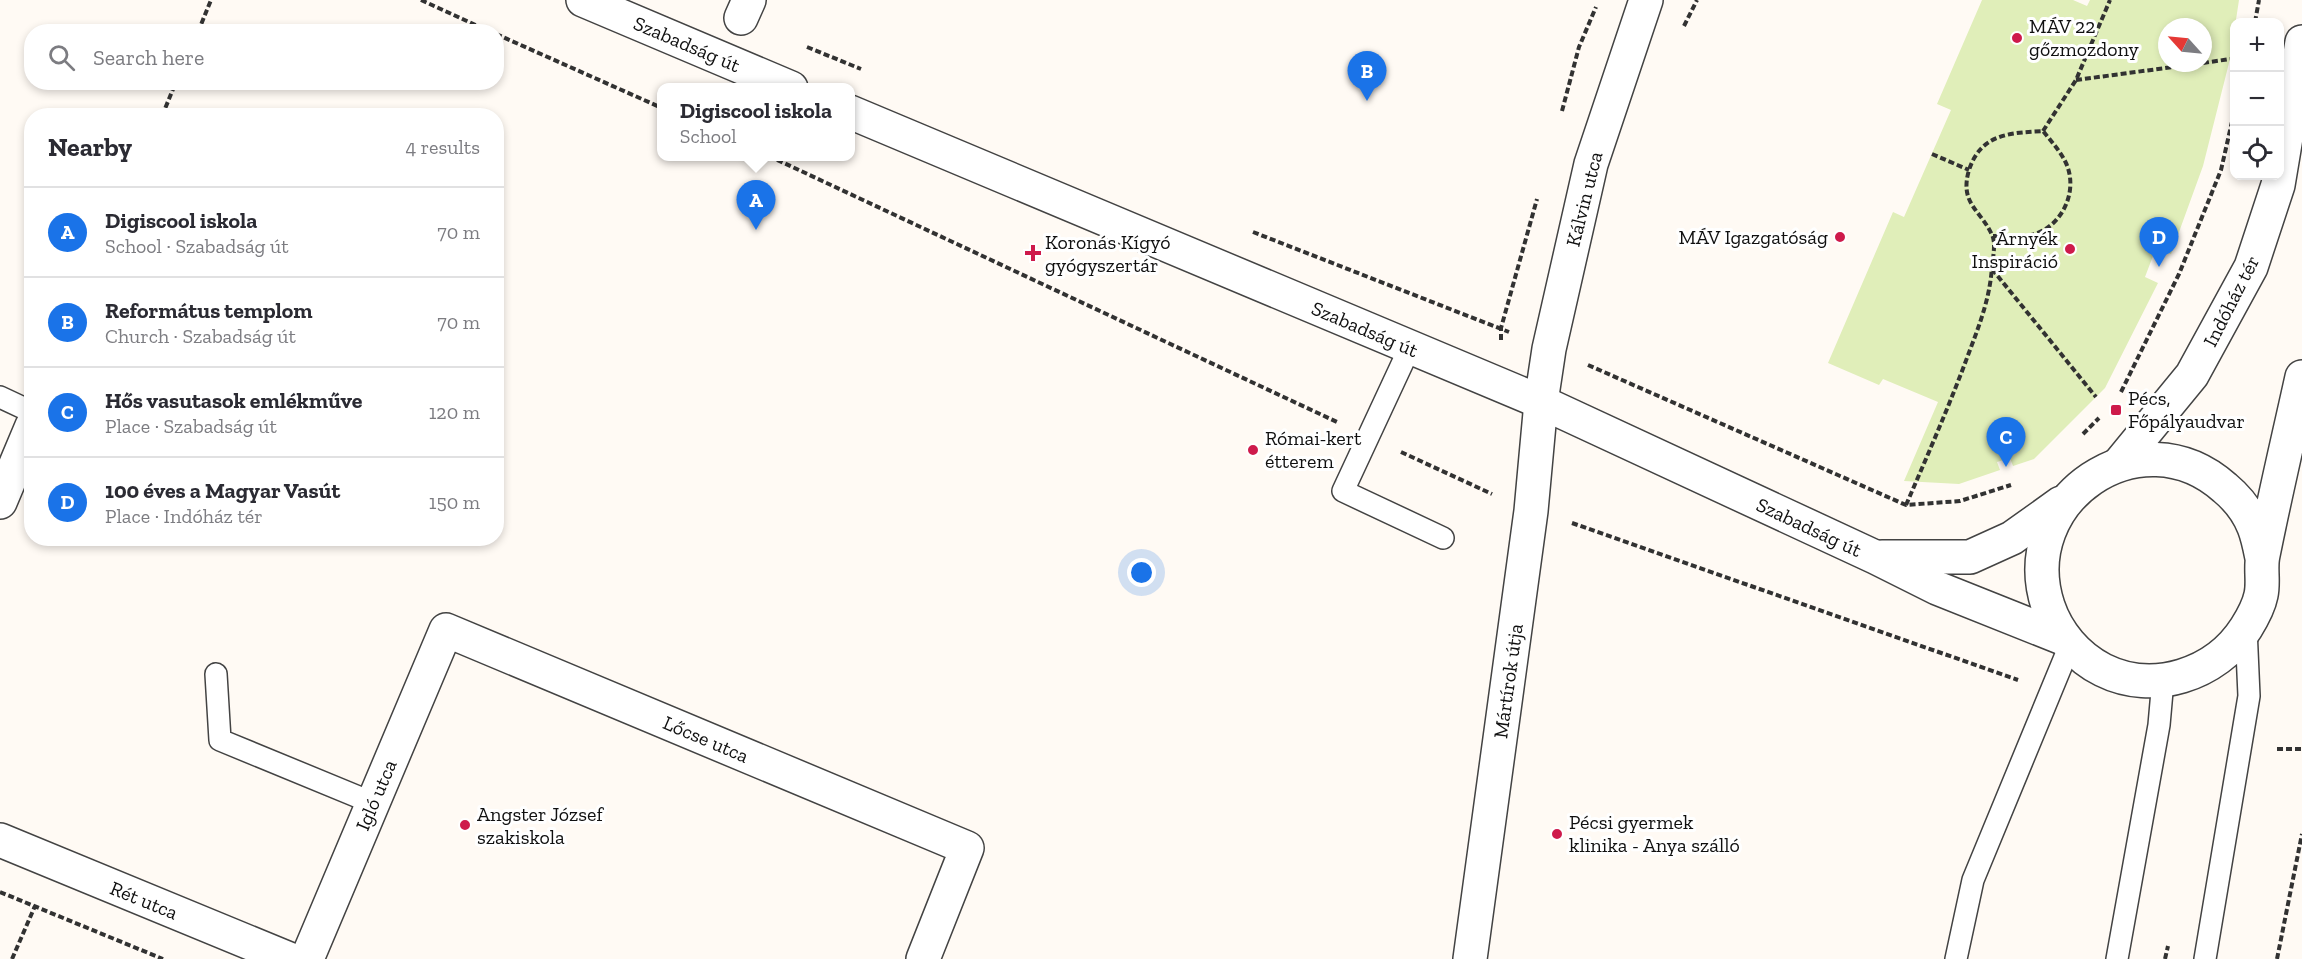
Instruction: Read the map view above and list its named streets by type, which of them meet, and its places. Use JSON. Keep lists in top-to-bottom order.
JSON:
{
  "streets": {
    "street": [
      "Szabadság út",
      "Kálvin utca",
      "Indóház tér",
      "Mártírok útja",
      "Lőcse utca",
      "Igló utca",
      "Rét utca"
    ]
  },
  "crossings": [
    ["Szabadság út", "Kálvin utca"],
    ["Szabadság út", "Indóház tér"],
    ["Szabadság út", "Mártírok útja"],
    ["Kálvin utca", "Mártírok útja"],
    ["Lőcse utca", "Igló utca"]
  ],
  "places": {
    "other": [
      "MÁV 22 gőzmozdony",
      "MÁV Igazgatóság",
      "Árnyék Inspiráció",
      "Római-kert étterem",
      "Angster József szakiskola",
      "Pécsi gyermek klinika - Anya szálló"
    ],
    "health": ["Koronás Kígyó gyógyszertár"],
    "transit": ["Pécs, Főpályaudvar"]
  },
  "north": "top left",
  "page": {
    "map_buttons": ["+", "−"],
    "search": "Search here",
    "pins": [
      "B",
      "A",
      "D",
      "C"
    ],
    "popup": ["Digiscool iskola", "School"],
    "heading": ["Nearby", "4 results"],
    "list": [
      {
        "mark": "A",
        "name": "Digiscool iskola",
        "note": "School · Szabadság út",
        "value": "70 m"
      },
      {
        "mark": "B",
        "name": "Református templom",
        "note": "Church · Szabadság út",
        "value": "70 m"
      },
      {
        "mark": "C",
        "name": "Hős vasutasok emlékműve",
        "note": "Place · Szabadság út",
        "value": "120 m"
      },
      {
        "mark": "D",
        "name": "100 éves a Magyar Vasút",
        "note": "Place · Indóház tér",
        "value": "150 m"
      }
    ]
  }
}
